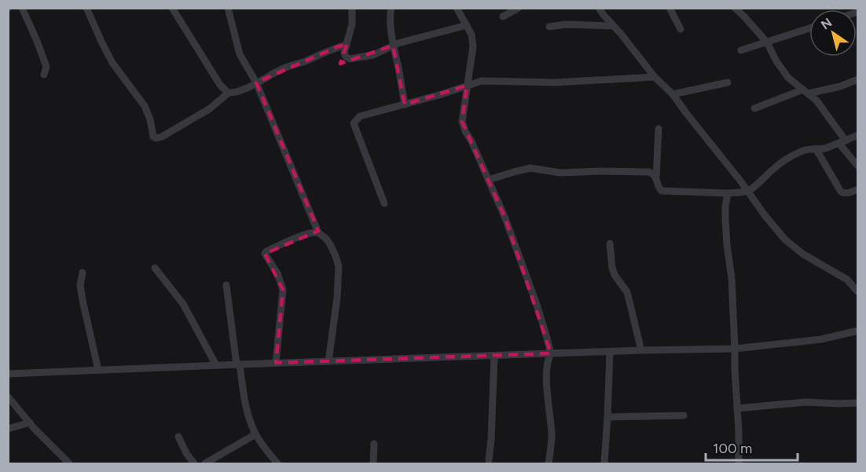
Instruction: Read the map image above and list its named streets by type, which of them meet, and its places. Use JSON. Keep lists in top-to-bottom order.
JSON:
{
  "scale_bar": "100 m",
  "north": "top left"
}
